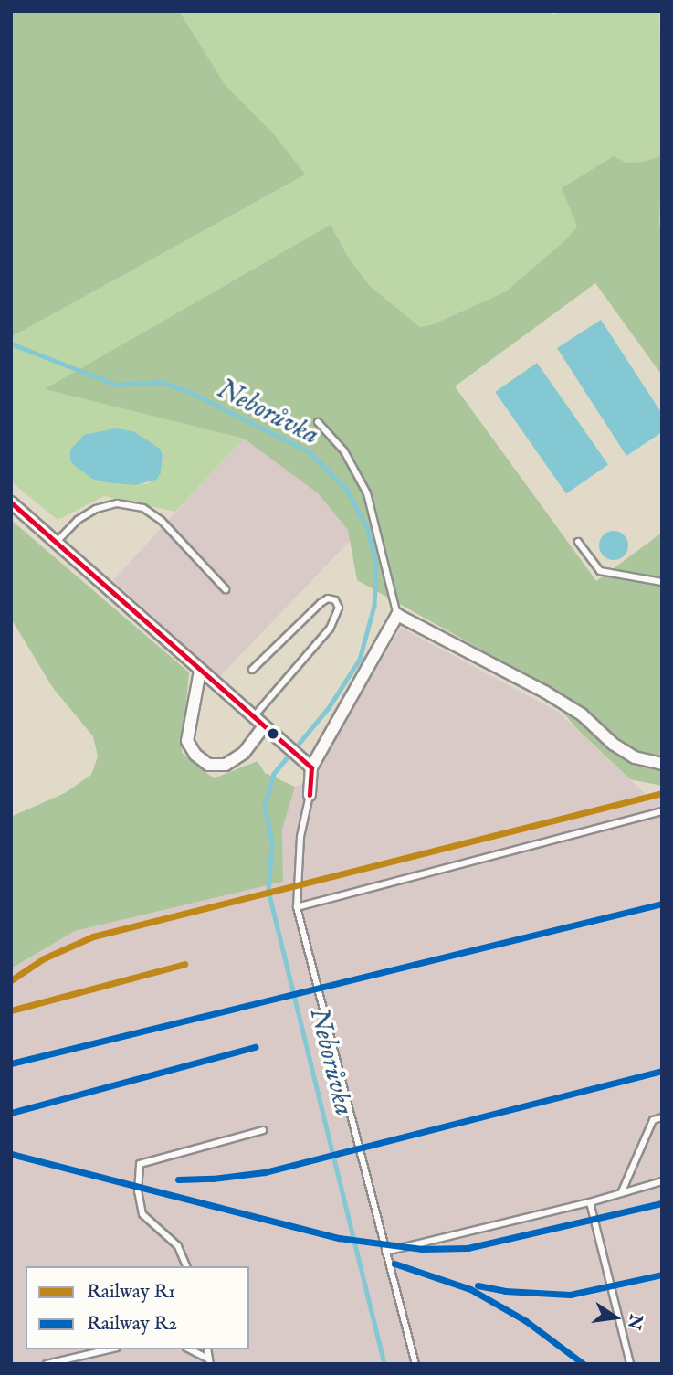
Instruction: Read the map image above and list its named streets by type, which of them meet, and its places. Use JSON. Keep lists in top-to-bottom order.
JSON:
{
  "water": ["Neborůvka"],
  "lines": ["rail line R1", "rail line R2"],
  "legend": ["Railway R1", "Railway R2"],
  "north": "right"
}
